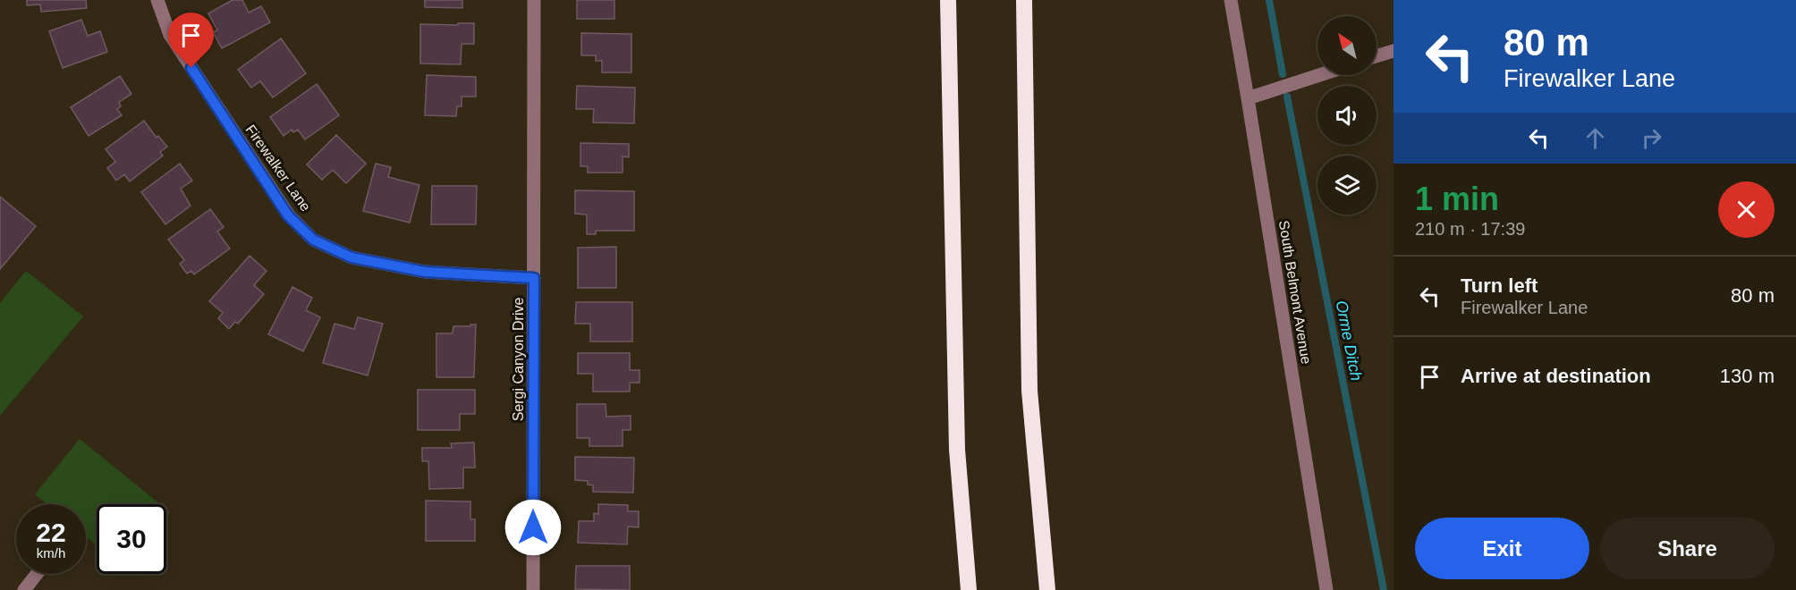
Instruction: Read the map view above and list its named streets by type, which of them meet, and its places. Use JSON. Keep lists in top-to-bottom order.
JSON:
{
  "streets": {
    "street": ["Firewalker Lane", "South Belmont Avenue", "Sergi Canyon Drive"]
  },
  "crossings": [
    ["Firewalker Lane", "Sergi Canyon Drive"]
  ],
  "water": ["Orme Ditch"],
  "north": "top left",
  "page": {
    "turn": ["80 m", "Firewalker Lane"],
    "heading": ["1 min", "210 m · 17:39"],
    "list": [
      {
        "name": "Turn left",
        "note": "Firewalker Lane",
        "value": "80 m"
      },
      {
        "name": "Arrive at destination",
        "value": "130 m"
      }
    ],
    "speed": "22 km/h",
    "limit": "30",
    "buttons": ["Exit", "Share"]
  }
}
